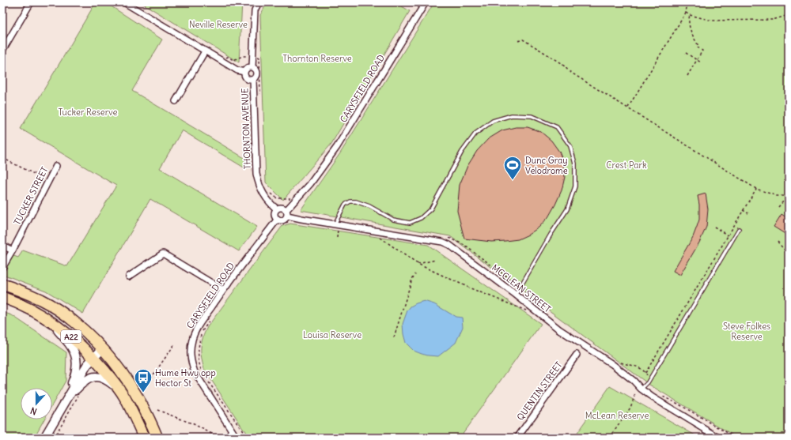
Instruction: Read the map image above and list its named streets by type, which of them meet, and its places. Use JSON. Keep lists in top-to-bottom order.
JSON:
{
  "streets": {
    "highway": ["A22"],
    "street": [
      "CARYSFIELD ROAD",
      "THORNTON AVENUE",
      "TUCKER STREET",
      "MCCLEAN STREET",
      "QUENTIN STREET"
    ]
  },
  "crossings": [
    ["CARYSFIELD ROAD", "THORNTON AVENUE"],
    ["CARYSFIELD ROAD", "MCCLEAN STREET"],
    ["THORNTON AVENUE", "MCCLEAN STREET"]
  ],
  "parks": [
    "Neville Reserve",
    "Thornton Reserve",
    "Tucker Reserve",
    "Crest Park",
    "Steve Folkes Reserve",
    "Louisa Reserve",
    "McLean Reserve"
  ],
  "places": {
    "sports": ["Dunc Gray Velodrome"],
    "bus stop": ["Hume Hwy opp Hector St"]
  },
  "north": "bottom"
}
